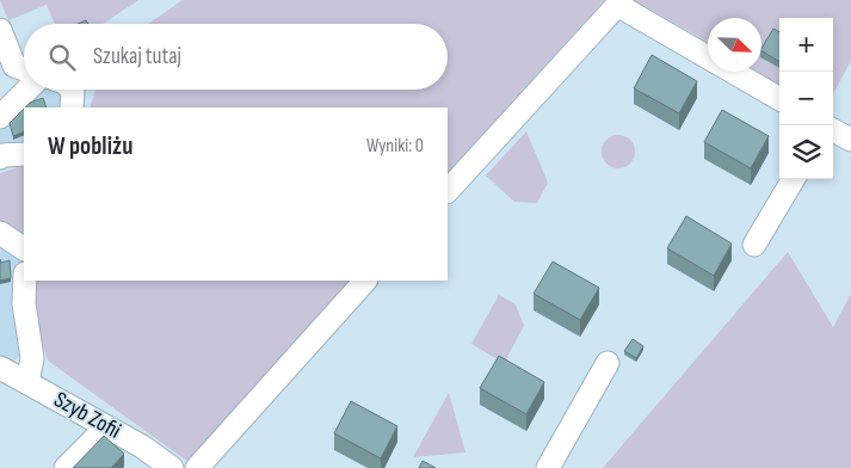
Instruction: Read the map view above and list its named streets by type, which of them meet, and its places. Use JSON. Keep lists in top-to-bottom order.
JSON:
{
  "streets": {
    "street": ["Szyb Zofii"]
  },
  "north": "bottom right",
  "page": {
    "map_buttons": ["+", "−"],
    "search": "Szukaj tutaj",
    "heading": ["W pobliżu", "Wyniki: 0"]
  }
}
